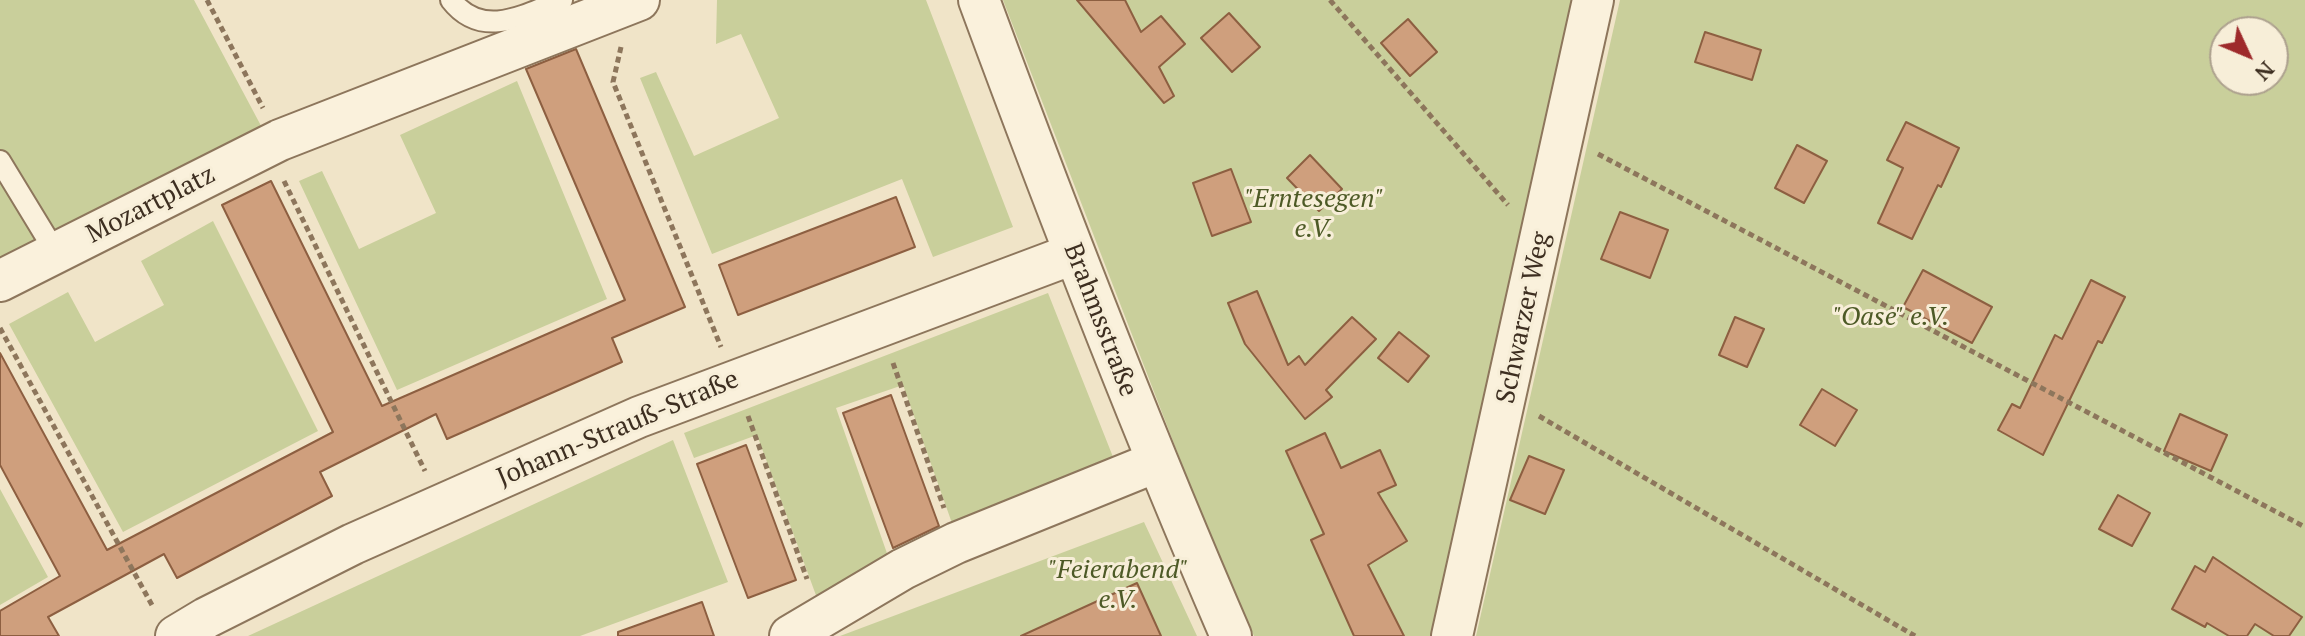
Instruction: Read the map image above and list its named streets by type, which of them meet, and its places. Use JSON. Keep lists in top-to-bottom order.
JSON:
{
  "streets": {
    "street": [
      "Mozartplatz",
      "Schwarzer Weg",
      "Brahmsstraße",
      "Johann-Strauß-Straße"
    ]
  },
  "crossings": [
    ["Brahmsstraße", "Johann-Strauß-Straße"]
  ],
  "parks": ["\"Erntesegen\" e.V.", "\"Oase\" e.V.", "\"Feierabend\" e.V."],
  "north": "bottom right"
}
